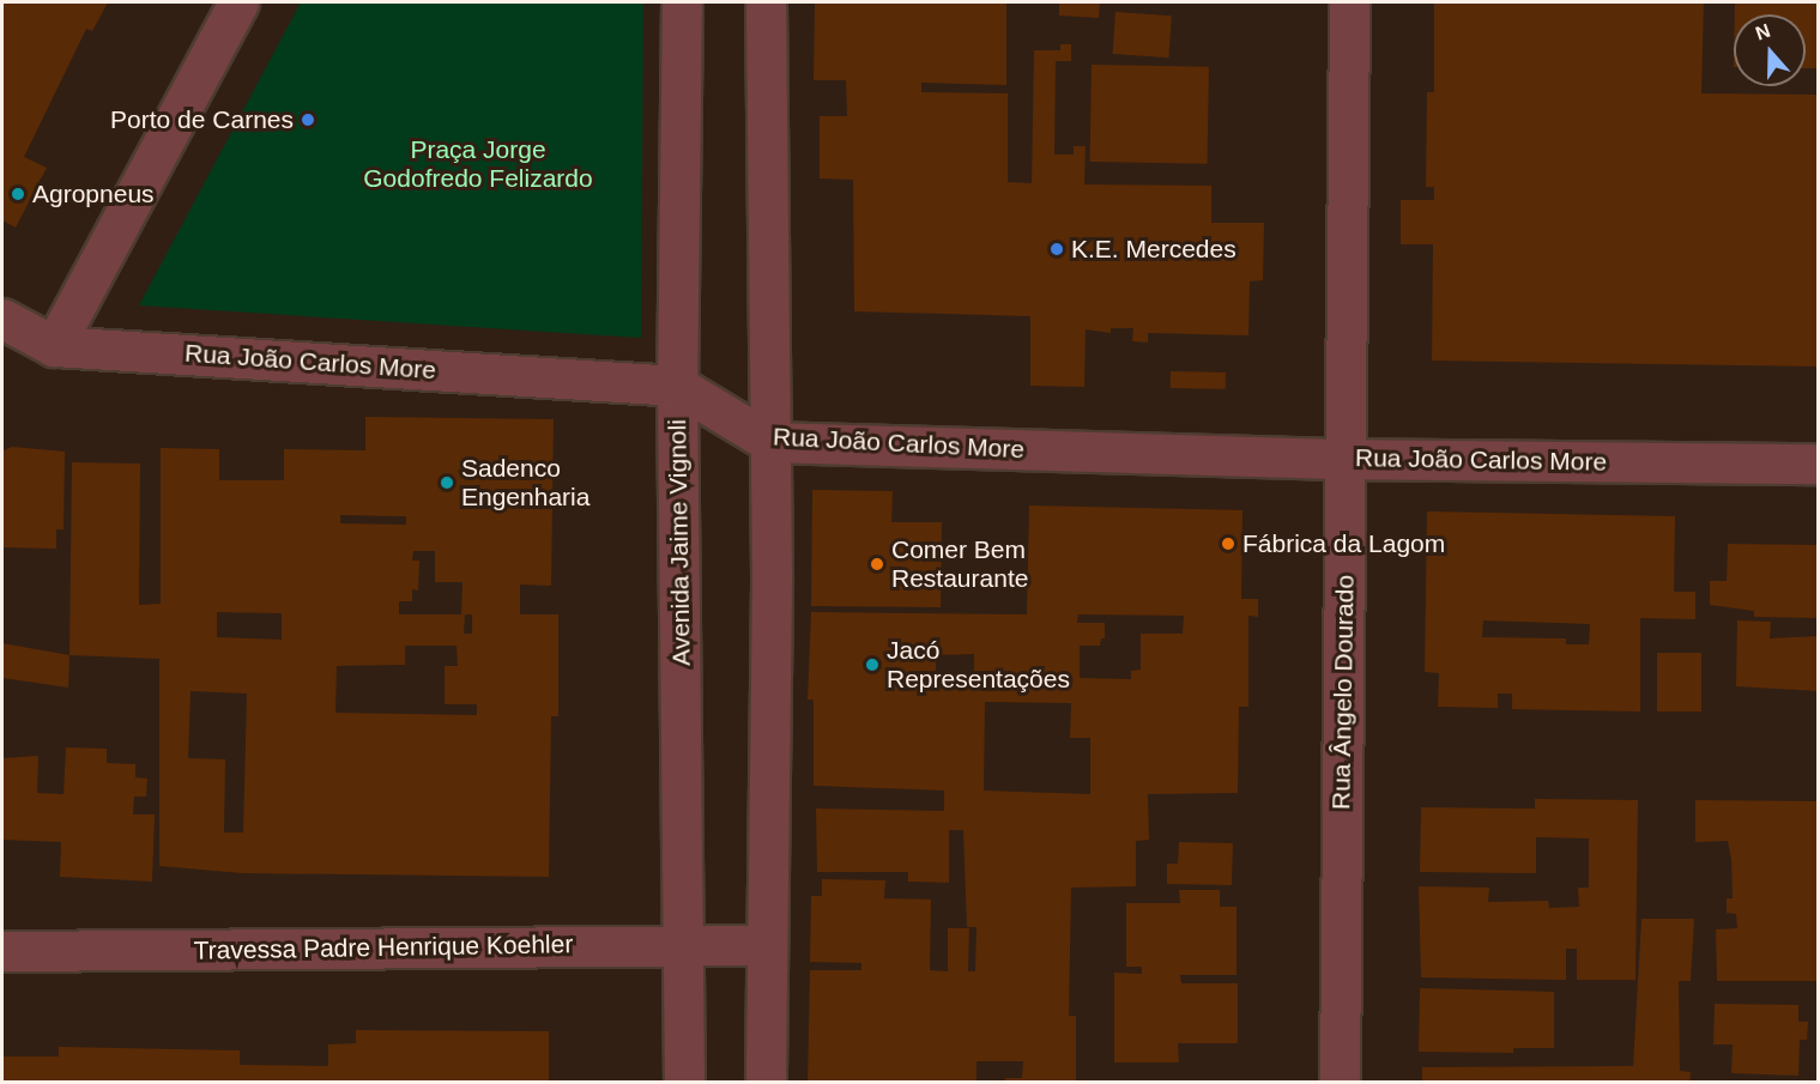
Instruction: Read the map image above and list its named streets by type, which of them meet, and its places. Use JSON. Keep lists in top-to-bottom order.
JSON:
{
  "streets": {
    "street": [
      "Rua João Carlos More",
      "Avenida Jaime Vignoli",
      "Rua Ângelo Dourado",
      "Travessa Padre Henrique Koehler"
    ]
  },
  "crossings": [
    ["Rua João Carlos More", "Avenida Jaime Vignoli"],
    ["Rua João Carlos More", "Rua Ângelo Dourado"],
    ["Avenida Jaime Vignoli", "Travessa Padre Henrique Koehler"]
  ],
  "parks": ["Praça Jorge Godofredo Felizardo"],
  "places": [
    "Porto de Carnes",
    "Agropneus",
    "K.E. Mercedes",
    "Sadenco Engenharia",
    "Fábrica da Lagom",
    "Comer Bem Restaurante",
    "Jacó Representações"
  ],
  "north": "top"
}
